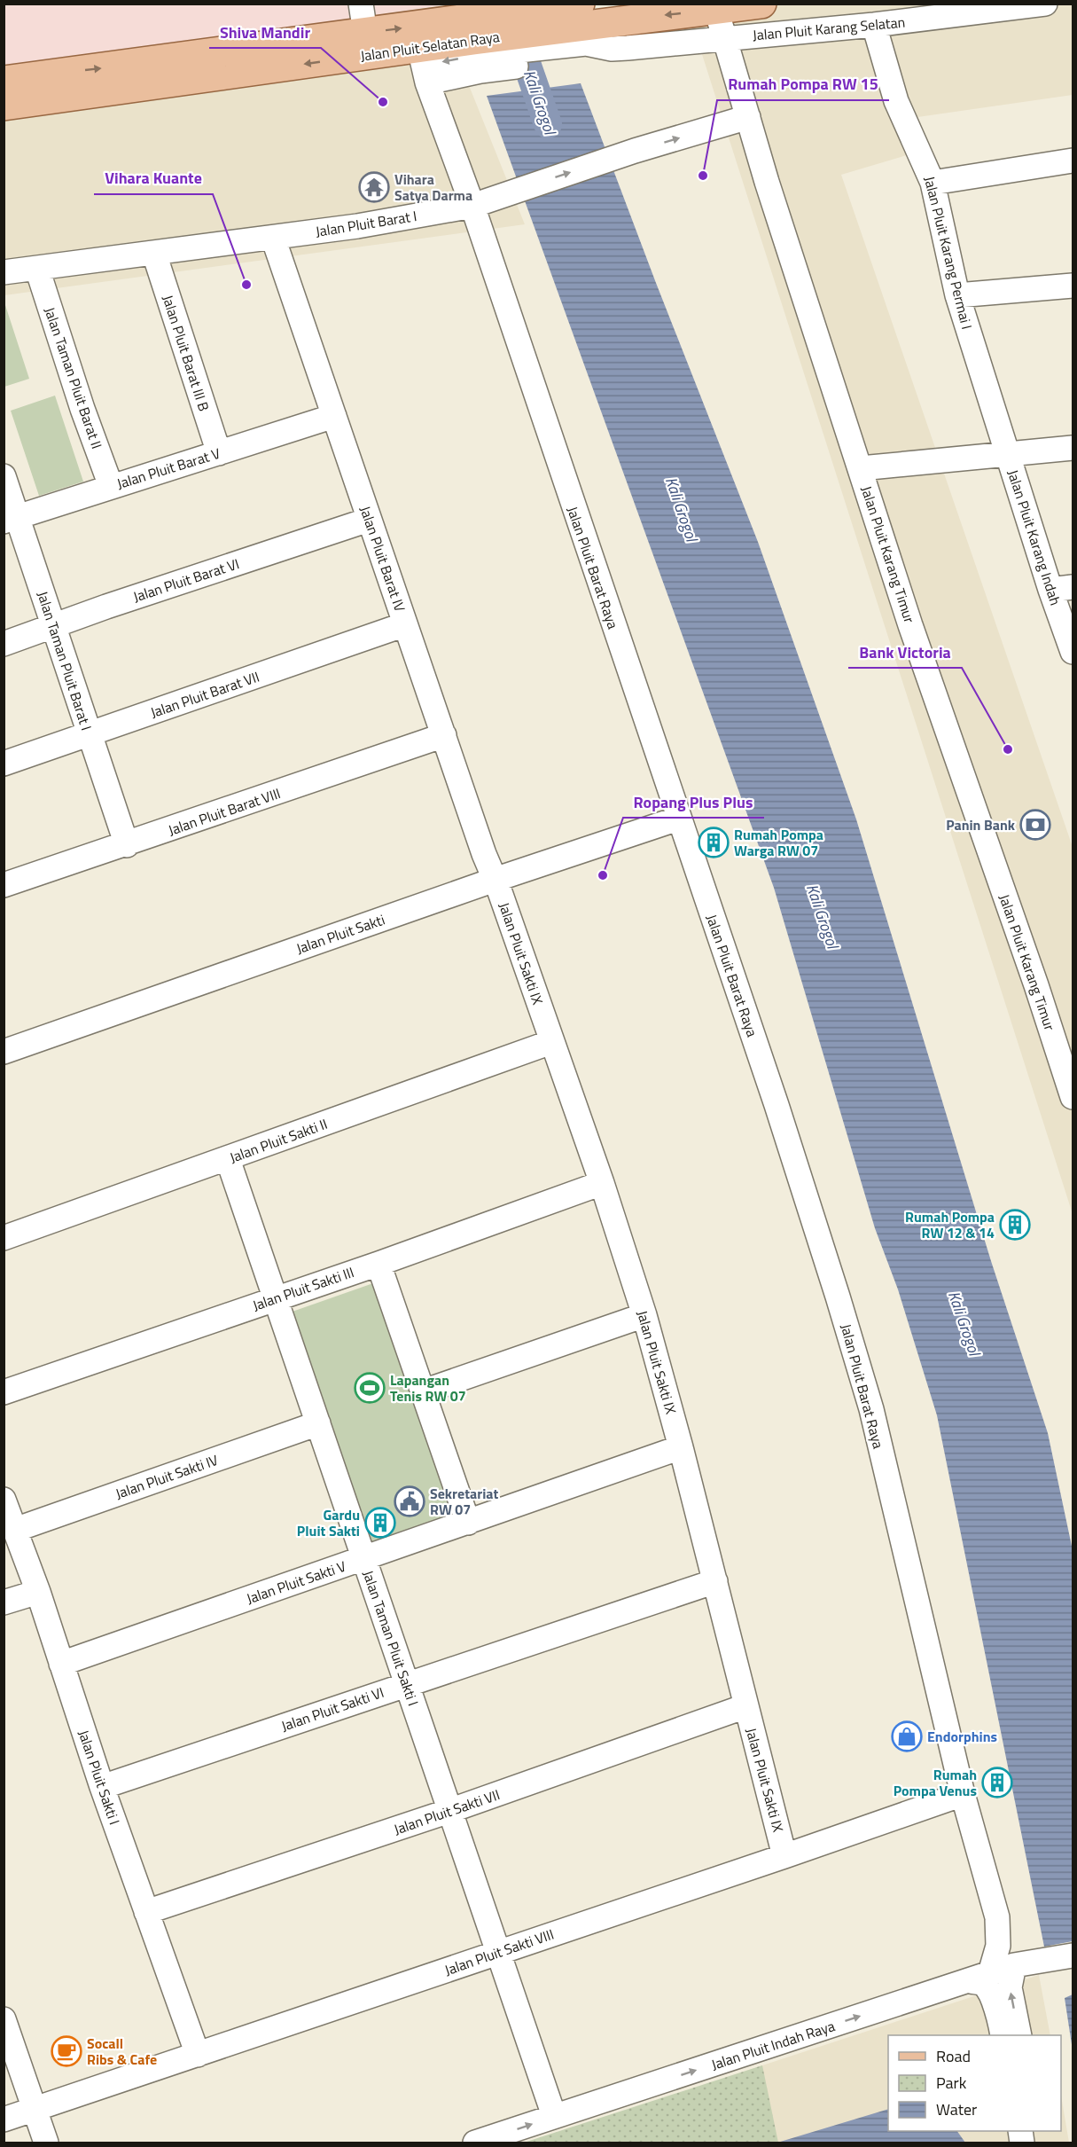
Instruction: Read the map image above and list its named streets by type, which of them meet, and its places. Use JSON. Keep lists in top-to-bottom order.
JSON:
{
  "streets": {
    "main road": ["Jalan Pluit Selatan Raya"],
    "street": [
      "Jalan Pluit Karang Selatan",
      "Jalan Pluit Barat I",
      "Jalan Pluit Karang Permai I",
      "Jalan Pluit Barat III B",
      "Jalan Taman Pluit Barat II",
      "Jalan Pluit Barat V",
      "Jalan Pluit Karang Indah",
      "Jalan Pluit Karang Timur",
      "Jalan Pluit Barat IV",
      "Jalan Pluit Barat Raya",
      "Jalan Pluit Barat VI",
      "Jalan Taman Pluit Barat I",
      "Jalan Pluit Barat VII",
      "Jalan Pluit Barat VIII",
      "Jalan Pluit Sakti",
      "Jalan Pluit Sakti IX",
      "Jalan Pluit Sakti II",
      "Jalan Pluit Sakti III",
      "Jalan Pluit Sakti IV",
      "Jalan Pluit Sakti V",
      "Jalan Taman Pluit Sakti I",
      "Jalan Pluit Sakti VI",
      "Jalan Pluit Sakti I",
      "Jalan Pluit Sakti VII",
      "Jalan Pluit Sakti VIII",
      "Jalan Pluit Indah Raya"
    ]
  },
  "crossings": [
    ["Jalan Pluit Karang Selatan", "Jalan Pluit Selatan Raya"],
    ["Jalan Pluit Karang Selatan", "Jalan Pluit Karang Permai I"],
    ["Jalan Pluit Karang Selatan", "Jalan Pluit Karang Timur"],
    ["Jalan Pluit Selatan Raya", "Jalan Pluit Karang Timur"],
    ["Jalan Pluit Selatan Raya", "Jalan Pluit Barat Raya"],
    ["Jalan Pluit Barat I", "Jalan Pluit Barat III B"],
    ["Jalan Pluit Barat I", "Jalan Taman Pluit Barat II"],
    ["Jalan Pluit Barat I", "Jalan Pluit Karang Timur"],
    ["Jalan Pluit Barat I", "Jalan Pluit Barat IV"],
    ["Jalan Pluit Barat I", "Jalan Pluit Barat Raya"],
    ["Jalan Pluit Karang Permai I", "Jalan Pluit Karang Indah"],
    ["Jalan Pluit Barat III B", "Jalan Pluit Barat V"],
    ["Jalan Taman Pluit Barat II", "Jalan Pluit Barat V"],
    ["Jalan Pluit Barat V", "Jalan Pluit Barat IV"],
    ["Jalan Pluit Barat V", "Jalan Taman Pluit Barat I"],
    ["Jalan Pluit Barat IV", "Jalan Pluit Barat VI"],
    ["Jalan Pluit Barat IV", "Jalan Pluit Barat VII"],
    ["Jalan Pluit Barat IV", "Jalan Pluit Barat VIII"],
    ["Jalan Pluit Barat IV", "Jalan Pluit Sakti"],
    ["Jalan Pluit Barat IV", "Jalan Pluit Sakti IX"],
    ["Jalan Pluit Barat Raya", "Jalan Pluit Sakti"],
    ["Jalan Pluit Barat Raya", "Jalan Pluit Sakti VIII"],
    ["Jalan Pluit Barat Raya", "Jalan Pluit Indah Raya"],
    ["Jalan Pluit Barat VI", "Jalan Taman Pluit Barat I"],
    ["Jalan Taman Pluit Barat I", "Jalan Pluit Barat VII"],
    ["Jalan Taman Pluit Barat I", "Jalan Pluit Barat VIII"],
    ["Jalan Pluit Sakti", "Jalan Pluit Sakti IX"],
    ["Jalan Pluit Sakti IX", "Jalan Pluit Sakti II"],
    ["Jalan Pluit Sakti IX", "Jalan Pluit Sakti III"],
    ["Jalan Pluit Sakti IX", "Jalan Pluit Sakti V"],
    ["Jalan Pluit Sakti IX", "Jalan Pluit Sakti VI"],
    ["Jalan Pluit Sakti IX", "Jalan Pluit Sakti VII"],
    ["Jalan Pluit Sakti IX", "Jalan Pluit Sakti VIII"],
    ["Jalan Pluit Sakti II", "Jalan Taman Pluit Sakti I"],
    ["Jalan Pluit Sakti III", "Jalan Taman Pluit Sakti I"],
    ["Jalan Pluit Sakti IV", "Jalan Taman Pluit Sakti I"],
    ["Jalan Pluit Sakti IV", "Jalan Pluit Sakti I"],
    ["Jalan Pluit Sakti V", "Jalan Taman Pluit Sakti I"],
    ["Jalan Pluit Sakti V", "Jalan Pluit Sakti I"],
    ["Jalan Taman Pluit Sakti I", "Jalan Pluit Sakti VI"],
    ["Jalan Taman Pluit Sakti I", "Jalan Pluit Sakti VII"],
    ["Jalan Taman Pluit Sakti I", "Jalan Pluit Sakti VIII"],
    ["Jalan Taman Pluit Sakti I", "Jalan Pluit Indah Raya"],
    ["Jalan Pluit Sakti VI", "Jalan Pluit Sakti I"],
    ["Jalan Pluit Sakti I", "Jalan Pluit Sakti VII"],
    ["Jalan Pluit Sakti I", "Jalan Pluit Sakti VIII"]
  ],
  "one_way": ["Jalan Pluit Barat I", "Jalan Pluit Indah Raya"],
  "water": ["Kali Grogol"],
  "places": {
    "other": [
      "Shiva Mandir",
      "Rumah Pompa RW 15",
      "Vihara Kuante",
      "Bank Victoria",
      "Ropang Plus Plus"
    ],
    "temple": ["Vihara Satya Darma"],
    "bank": ["Panin Bank"],
    "building": [
      "Rumah Pompa Warga RW 07",
      "Rumah Pompa RW 12 & 14",
      "Gardu Pluit Sakti",
      "Rumah Pompa Venus"
    ],
    "sports": ["Lapangan Tenis RW 07"],
    "public building": ["Sekretariat RW 07"],
    "shop": ["Endorphins"],
    "cafe": ["Socall Ribs & Cafe"]
  },
  "legend": ["Road", "Park", "Water"]
}
